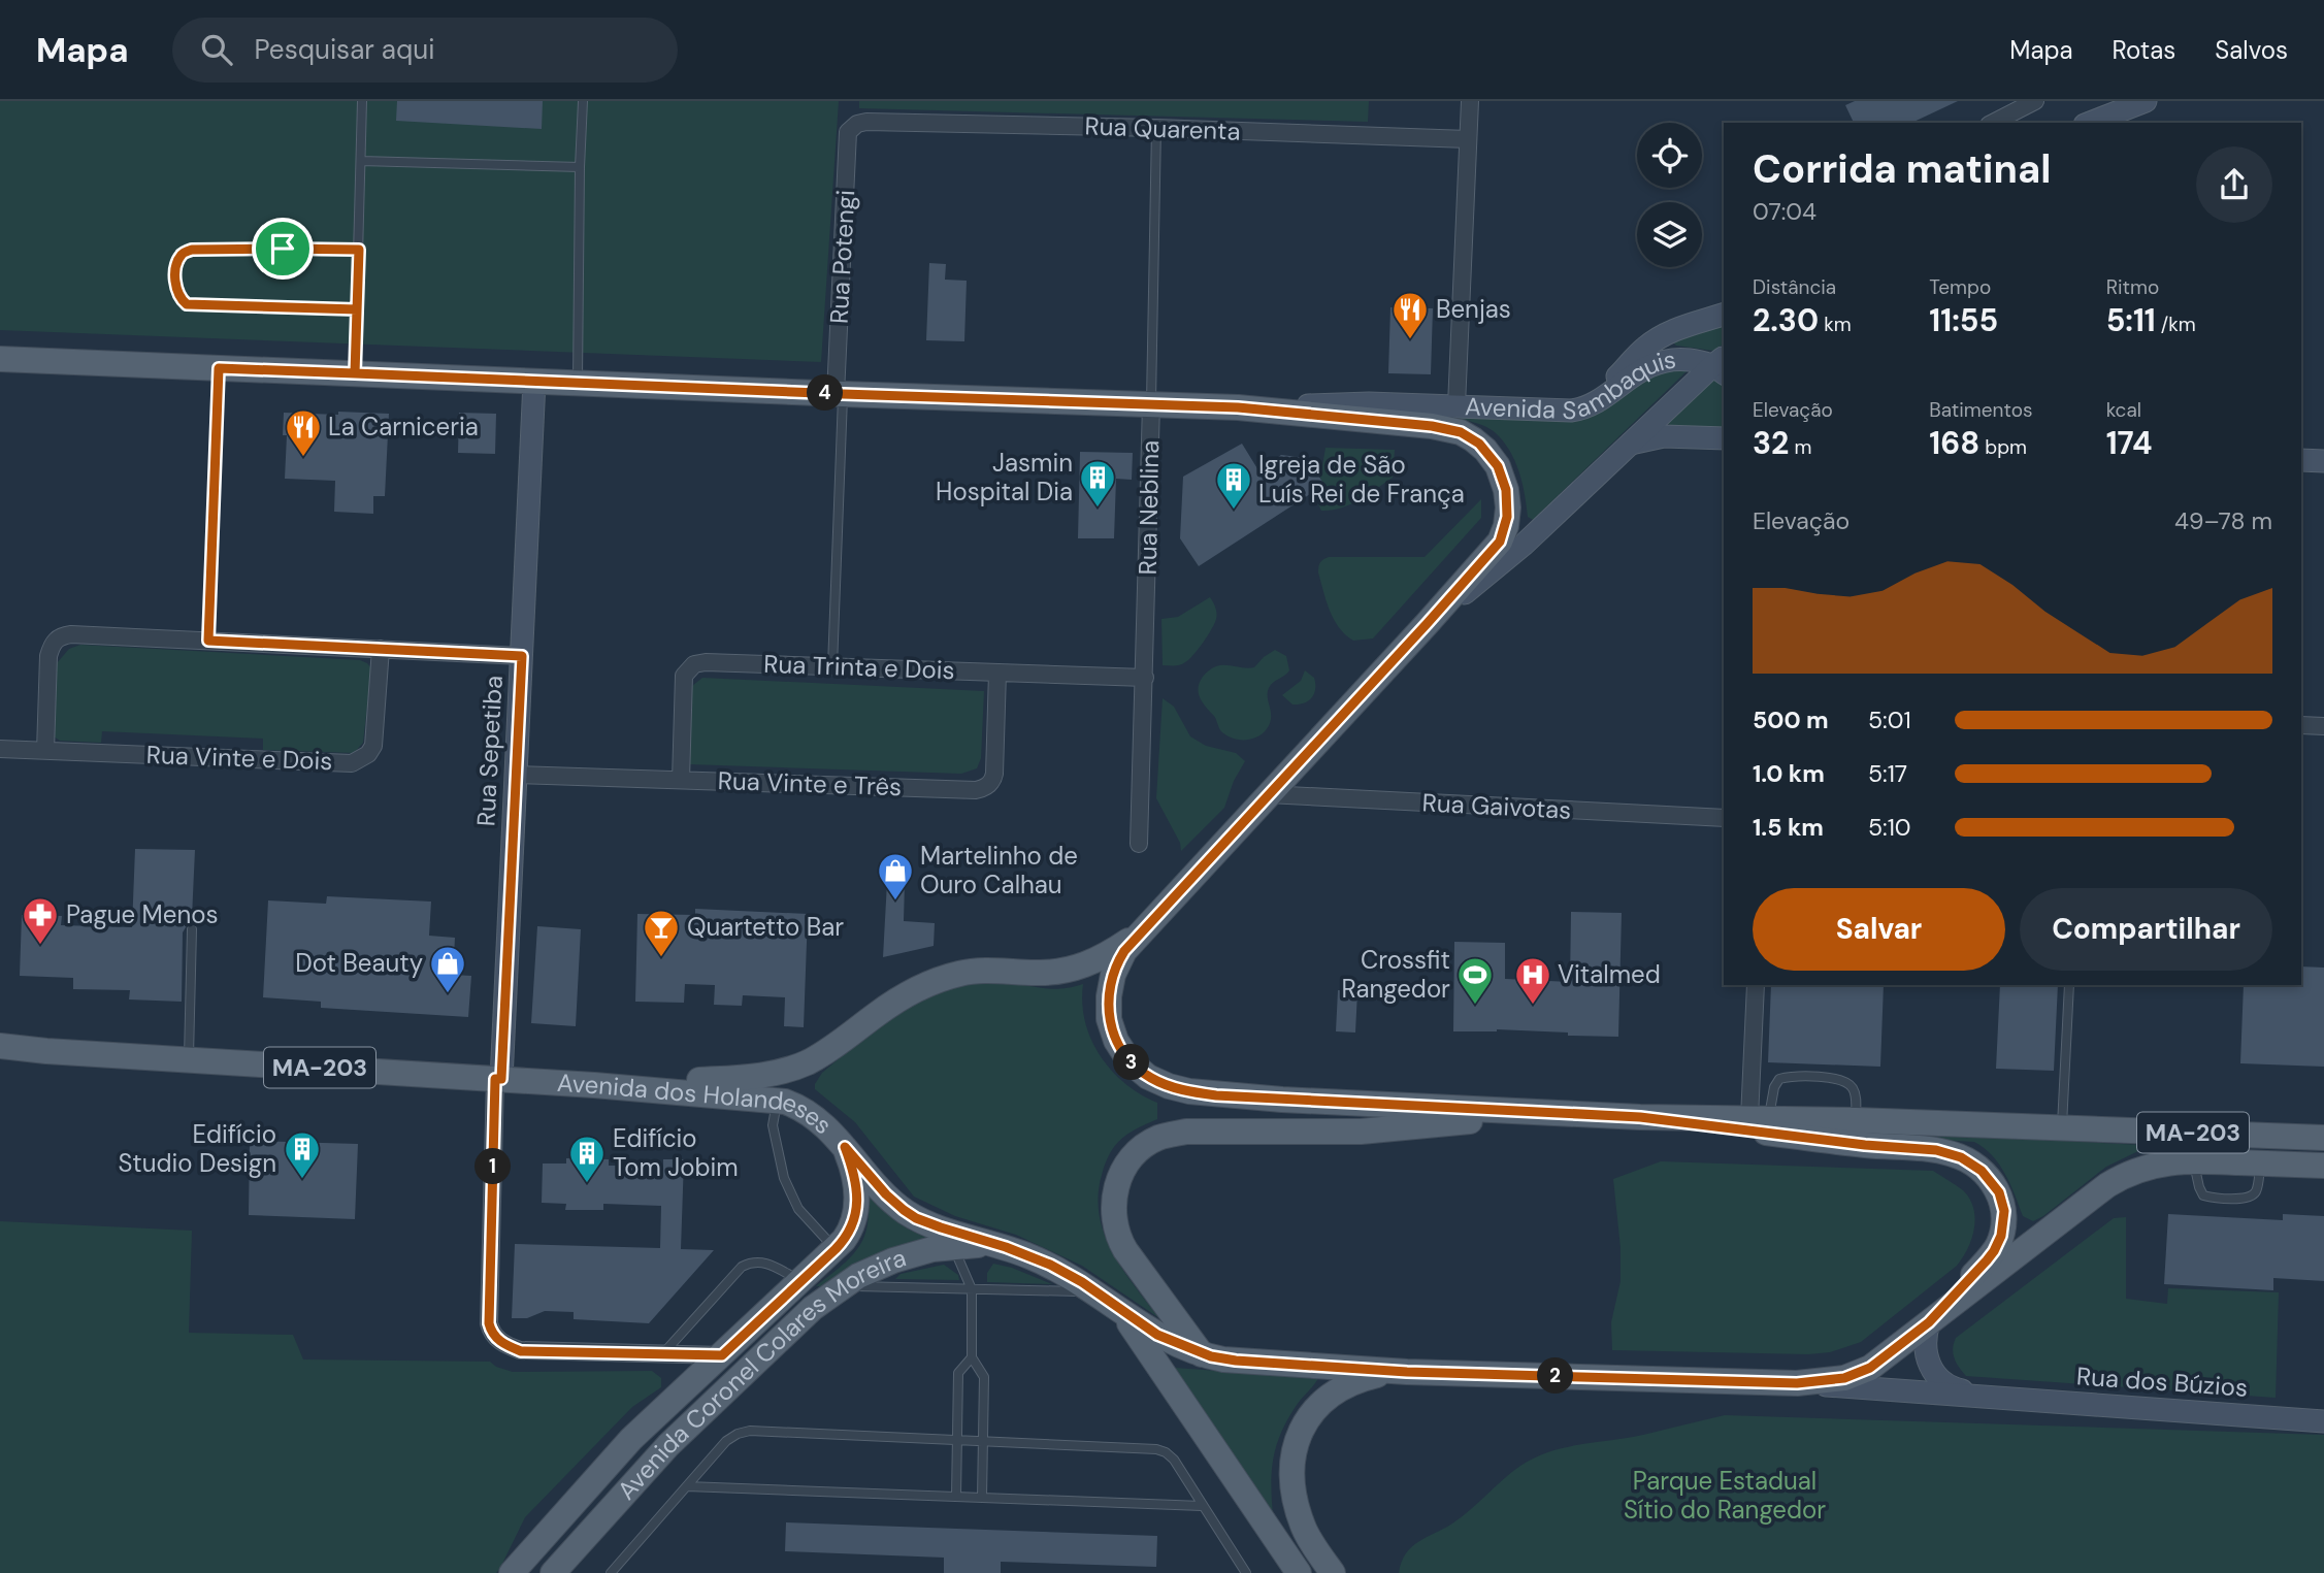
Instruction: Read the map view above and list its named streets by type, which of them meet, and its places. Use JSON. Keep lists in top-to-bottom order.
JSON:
{
  "streets": {
    "main road": [
      "Avenida Sambaquis",
      "Rua Sepetiba",
      "MA-203",
      "Avenida dos Holandeses",
      "Avenida Coronel Colares Moreira",
      "Rua dos Búzios"
    ],
    "street": [
      "Rua Quarenta",
      "Rua Potengi",
      "Rua Neblina",
      "Rua Trinta e Dois",
      "Rua Vinte e Dois",
      "Rua Vinte e Três",
      "Rua Gaivotas"
    ]
  },
  "crossings": [
    ["Rua Quarenta", "Rua Potengi"],
    ["Rua Quarenta", "Rua Neblina"],
    ["Rua Potengi", "Avenida Sambaquis"],
    ["Rua Potengi", "Rua Trinta e Dois"],
    ["Avenida Sambaquis", "Rua Neblina"],
    ["Avenida Sambaquis", "Rua Sepetiba"],
    ["Rua Neblina", "Rua Trinta e Dois"],
    ["Rua Trinta e Dois", "Rua Vinte e Três"],
    ["Rua Sepetiba", "Rua Vinte e Três"],
    ["Rua Sepetiba", "Avenida dos Holandeses"],
    ["MA-203", "Avenida Coronel Colares Moreira"],
    ["MA-203", "Rua dos Búzios"],
    ["Avenida dos Holandeses", "Avenida Coronel Colares Moreira"]
  ],
  "parks": ["Parque Estadual Sítio do Rangedor"],
  "places": {
    "restaurant": ["Benjas", "La Carniceria"],
    "building": [
      "Jasmin Hospital Dia",
      "Igreja de São Luís Rei de França",
      "Edifício Studio Design",
      "Edifício Tom Jobim"
    ],
    "shop": ["Martelinho de Ouro Calhau", "Dot Beauty"],
    "pharmacy": ["Pague Menos"],
    "bar": ["Quartetto Bar"],
    "sports": ["Crossfit Rangedor"],
    "hospital": ["Vitalmed"]
  },
  "page": {
    "header": "Mapa",
    "search": "Pesquisar aqui",
    "nav": ["Mapa", "Rotas", "Salvos"],
    "heading": ["Corrida matinal", "07:04"],
    "stats": [
      ["Distância", "2.30 km"],
      ["Tempo", "11:55"],
      ["Ritmo", "5:11 /km"],
      ["Elevação", "32 m"],
      ["Batimentos", "168 bpm"],
      ["kcal", "174"]
    ],
    "pins": [
      "4",
      "3",
      "1",
      "2"
    ],
    "chart": ["Elevação", "49–78 m"],
    "list": [
      {
        "name": "500 m",
        "note": "5:01"
      },
      {
        "name": "1.0 km",
        "note": "5:17"
      },
      {
        "name": "1.5 km",
        "note": "5:10"
      }
    ],
    "buttons": ["Salvar", "Compartilhar"]
  }
}
